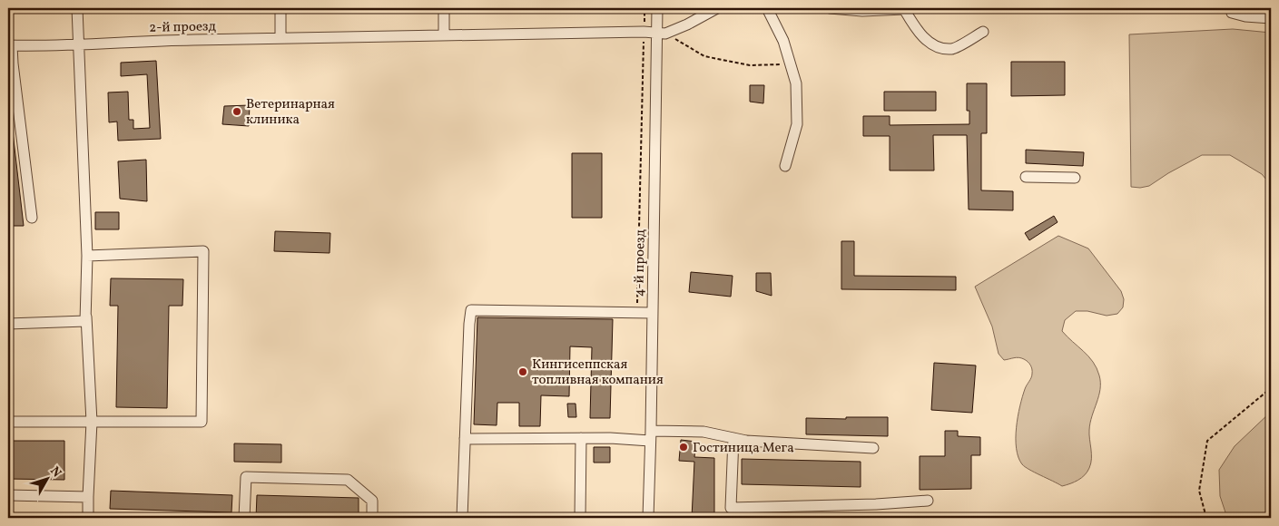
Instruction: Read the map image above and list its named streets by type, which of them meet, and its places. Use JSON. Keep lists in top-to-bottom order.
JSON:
{
  "streets": {
    "street": ["2-й проезд", "4-й проезд"]
  },
  "crossings": [
    ["2-й проезд", "4-й проезд"]
  ],
  "places": ["Ветеринарная клиника", "Кингисеппская топливная компания", "Гостиница Мега"],
  "north": "top right"
}
